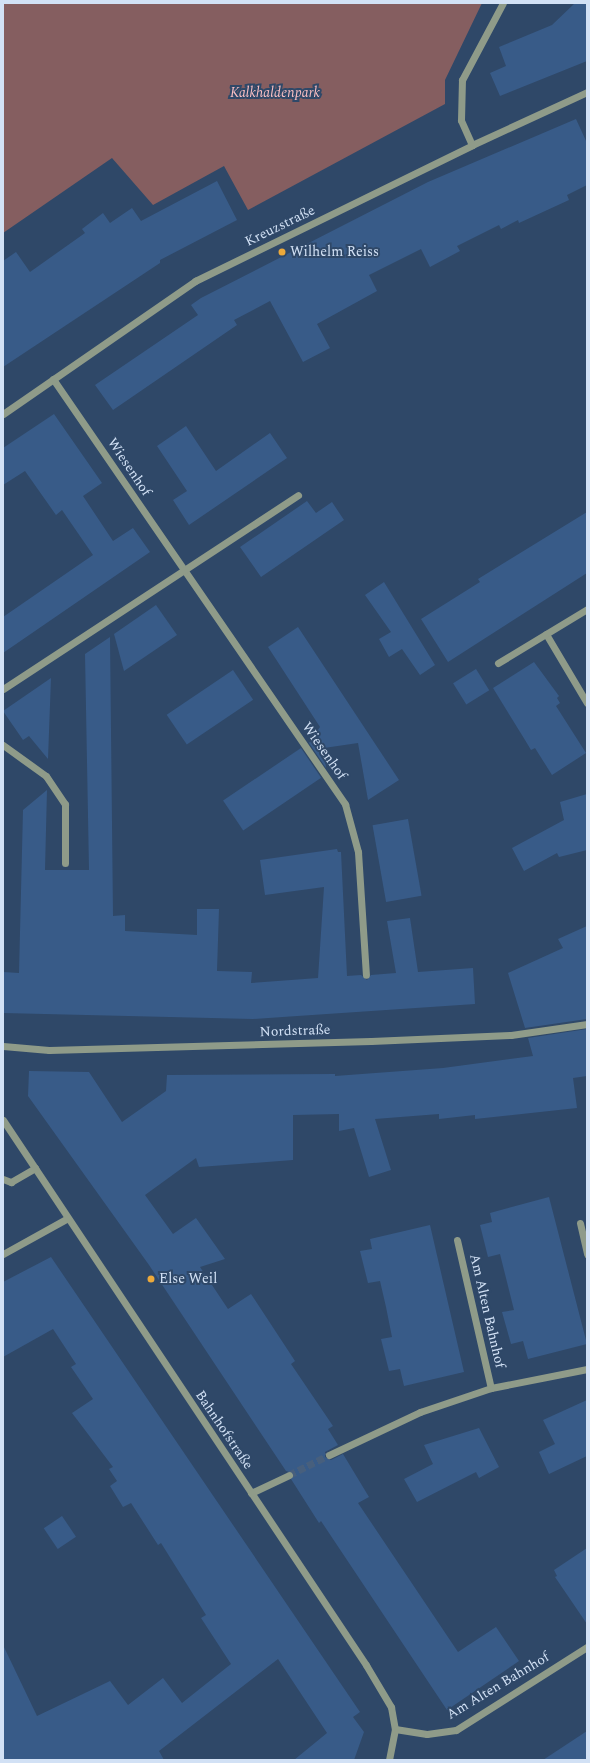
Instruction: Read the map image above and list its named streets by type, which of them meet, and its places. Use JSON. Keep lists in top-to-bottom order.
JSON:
{
  "streets": {
    "street": [
      "Kreuzstraße",
      "Wiesenhof",
      "Nordstraße",
      "Am Alten Bahnhof",
      "Bahnhofstraße"
    ]
  },
  "crossings": [
    ["Kreuzstraße", "Wiesenhof"],
    ["Am Alten Bahnhof", "Bahnhofstraße"]
  ],
  "parks": ["Kalkhaldenpark"],
  "places": ["Wilhelm Reiss", "Else Weil"]
}
